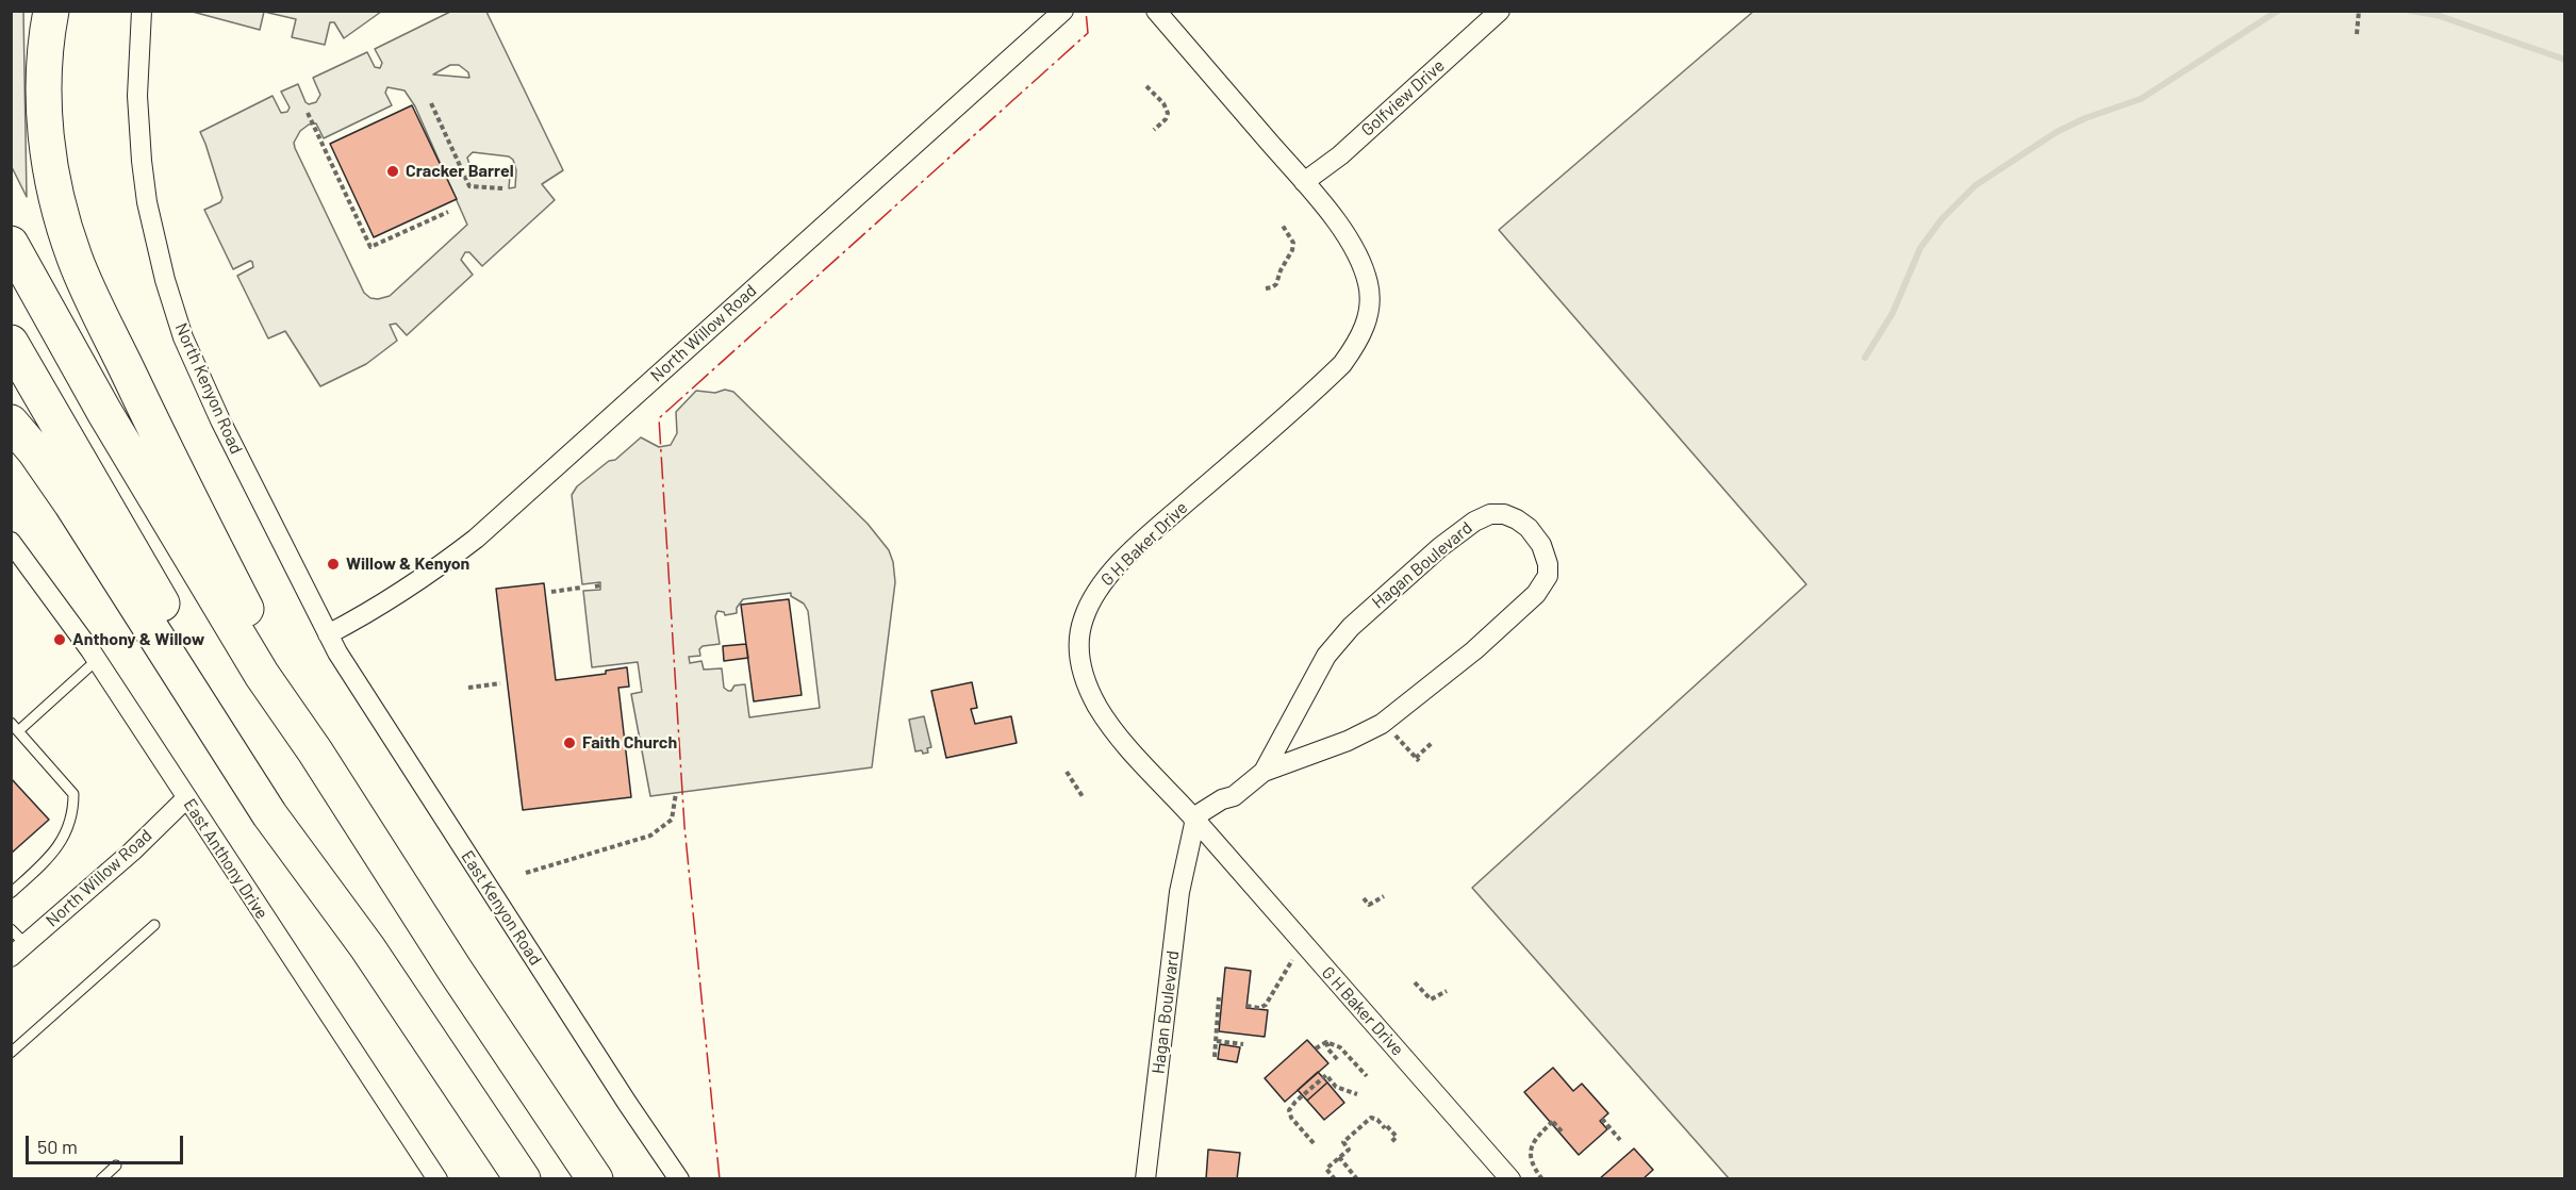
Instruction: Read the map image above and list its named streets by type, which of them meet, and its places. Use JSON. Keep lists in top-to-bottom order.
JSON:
{
  "streets": {
    "street": [
      "Golfview Drive",
      "North Willow Road",
      "North Kenyon Road",
      "G H Baker Drive",
      "Hagan Boulevard",
      "East Anthony Drive",
      "East Kenyon Road"
    ]
  },
  "crossings": [
    ["Golfview Drive", "G H Baker Drive"],
    ["North Willow Road", "North Kenyon Road"],
    ["North Willow Road", "East Anthony Drive"],
    ["North Willow Road", "East Kenyon Road"],
    ["North Kenyon Road", "East Kenyon Road"],
    ["G H Baker Drive", "Hagan Boulevard"]
  ],
  "places": [
    "Cracker Barrel",
    "Willow & Kenyon",
    "Anthony & Willow",
    "Faith Church"
  ],
  "scale_bar": "50 m"
}
